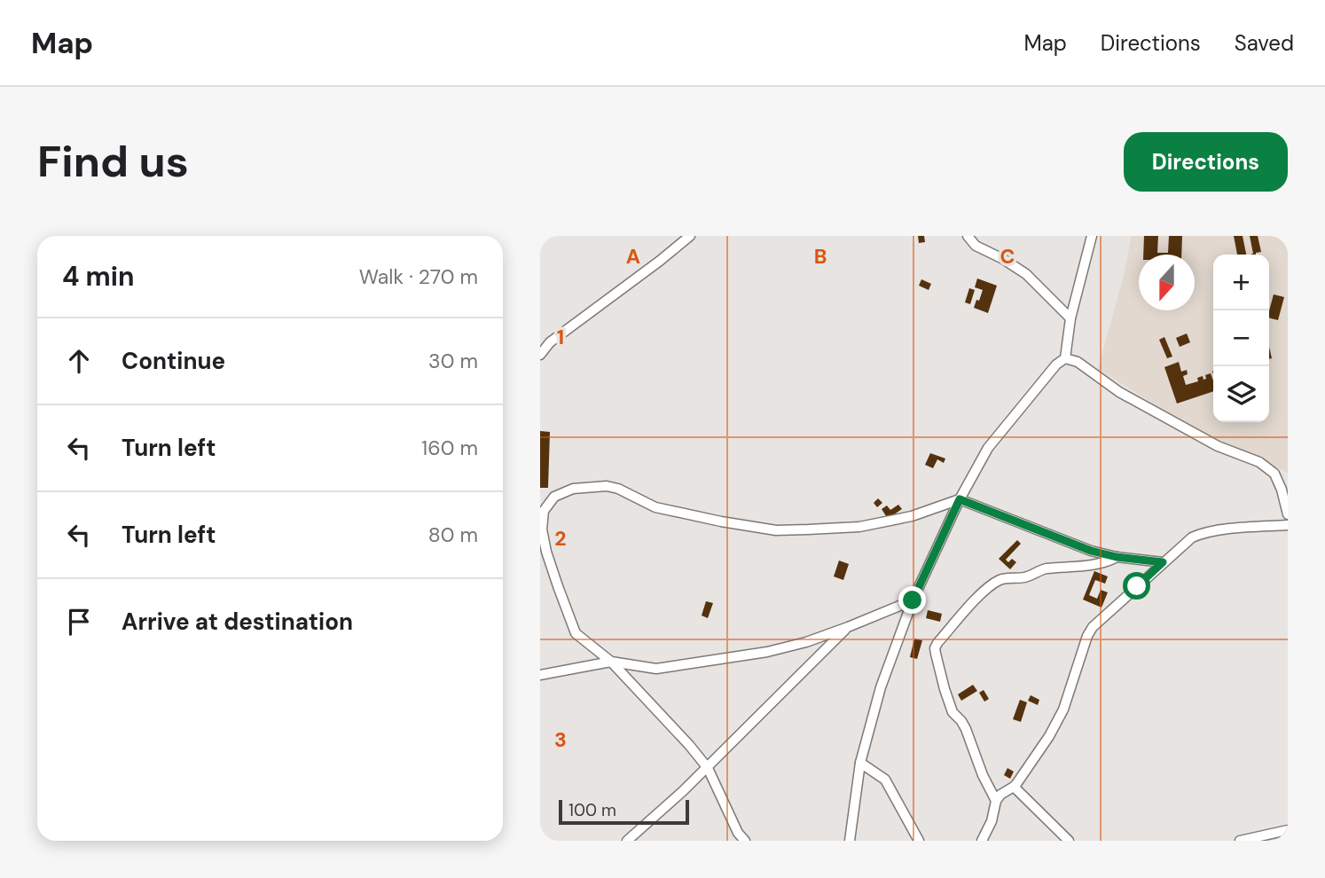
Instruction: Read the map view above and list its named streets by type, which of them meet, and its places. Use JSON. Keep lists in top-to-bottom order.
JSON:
{
  "scale_bar": "100 m",
  "north": "bottom",
  "page": {
    "header": "Map",
    "nav": ["Map", "Directions", "Saved"],
    "buttons": "Directions",
    "title": "Find us",
    "heading": ["4 min", "Walk · 270 m"],
    "map_buttons": ["+", "−"],
    "list": [
      ["Continue", "30 m"],
      ["Turn left", "160 m"],
      ["Turn left", "80 m"],
      "Arrive at destination"
    ],
    "scale": "100 m"
  },
  "grid": {
    "columns": ["A", "B", "C"],
    "rows": ["1", "2", "3"]
  }
}
